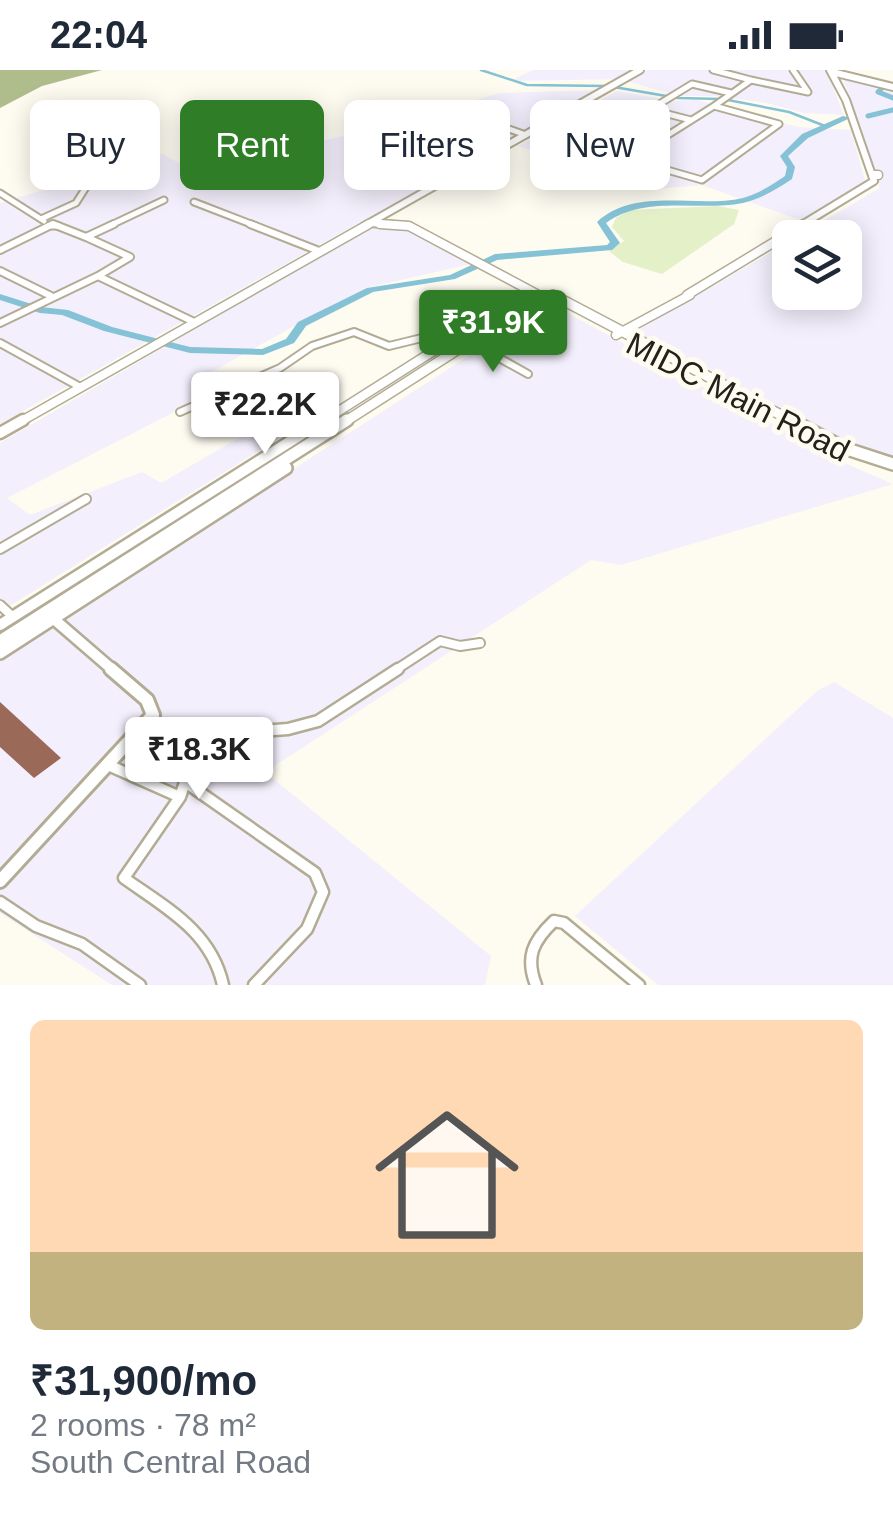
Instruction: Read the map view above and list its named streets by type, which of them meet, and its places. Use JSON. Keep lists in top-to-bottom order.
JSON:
{
  "streets": {
    "main road": ["MIDC Main Road"]
  },
  "page": {
    "status": "22:04",
    "chip": [
      "Buy",
      "Rent",
      "Filters",
      "New"
    ],
    "price": ["₹31.9K", "₹22.2K", "₹18.3K"],
    "list": [
      {
        "name": "₹31,900/mo",
        "note": "2 rooms · 78 m² · South Central Road"
      }
    ]
  }
}
